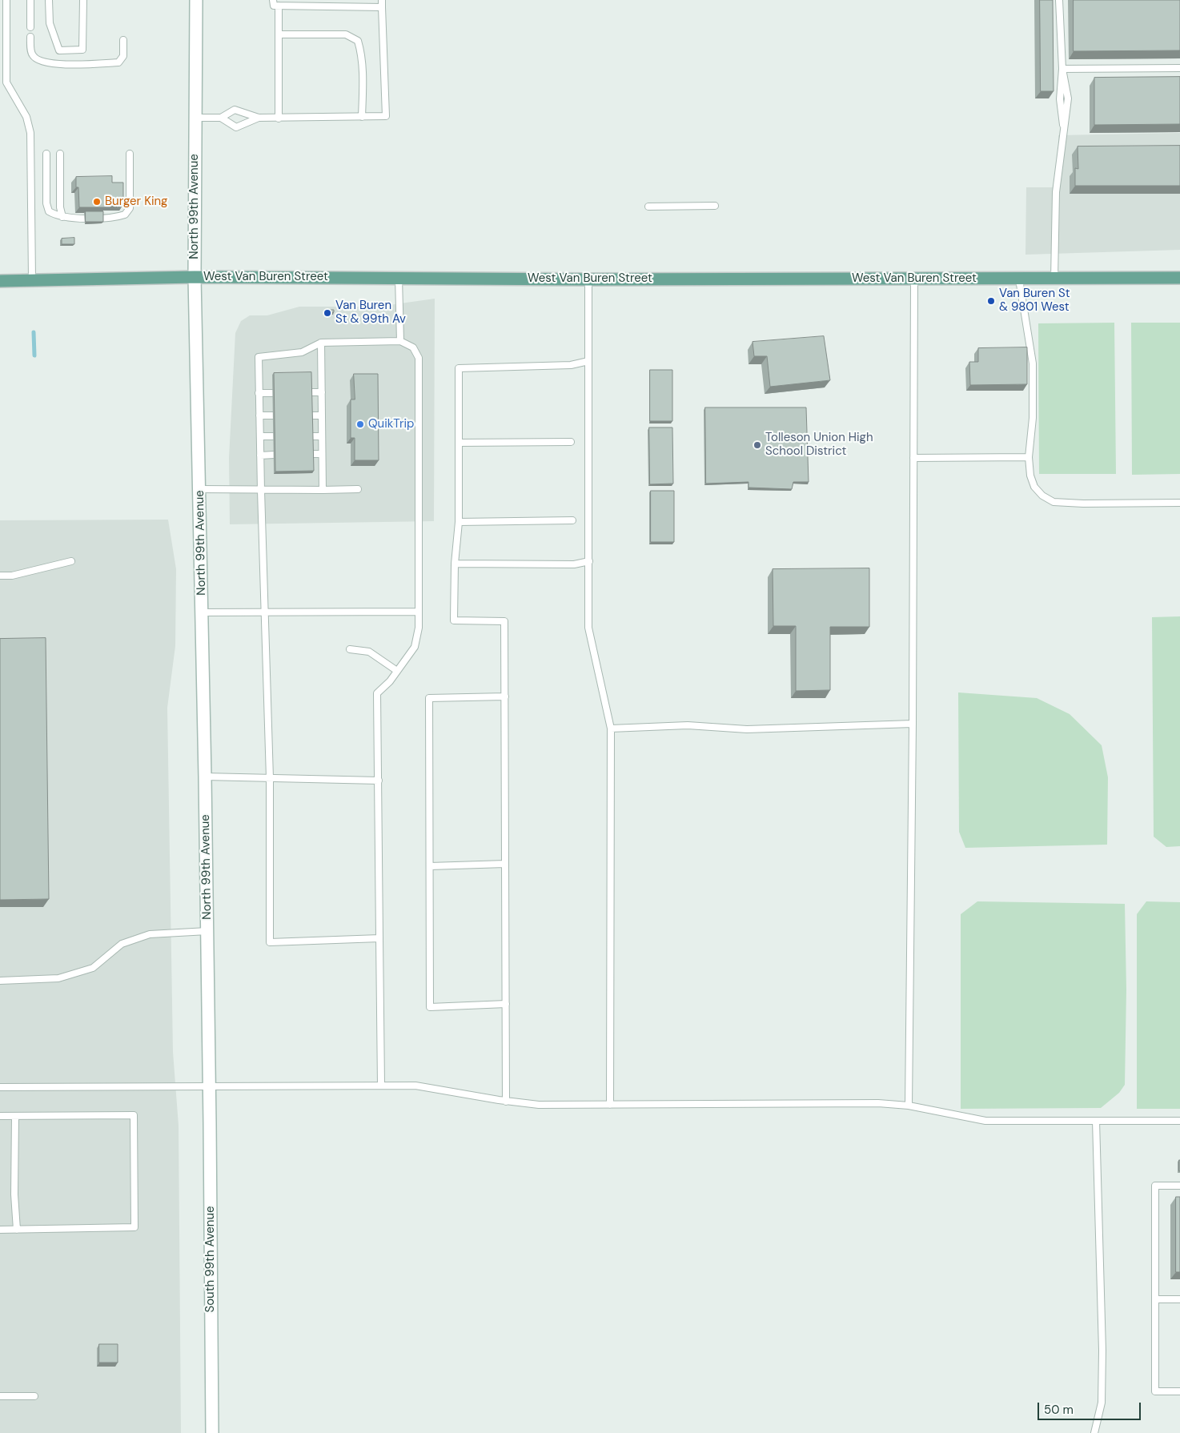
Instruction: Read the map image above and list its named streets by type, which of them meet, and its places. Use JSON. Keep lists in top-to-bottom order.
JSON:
{
  "streets": {
    "main road": ["North 99th Avenue", "West Van Buren Street", "South 99th Avenue"]
  },
  "crossings": [
    ["North 99th Avenue", "West Van Buren Street"],
    ["North 99th Avenue", "South 99th Avenue"]
  ],
  "places": [
    "Burger King",
    "Van Buren St & 9801 West",
    "Van Buren St & 99th Av",
    "QuikTrip",
    "Tolleson Union High School District"
  ],
  "scale_bar": "50 m"
}
